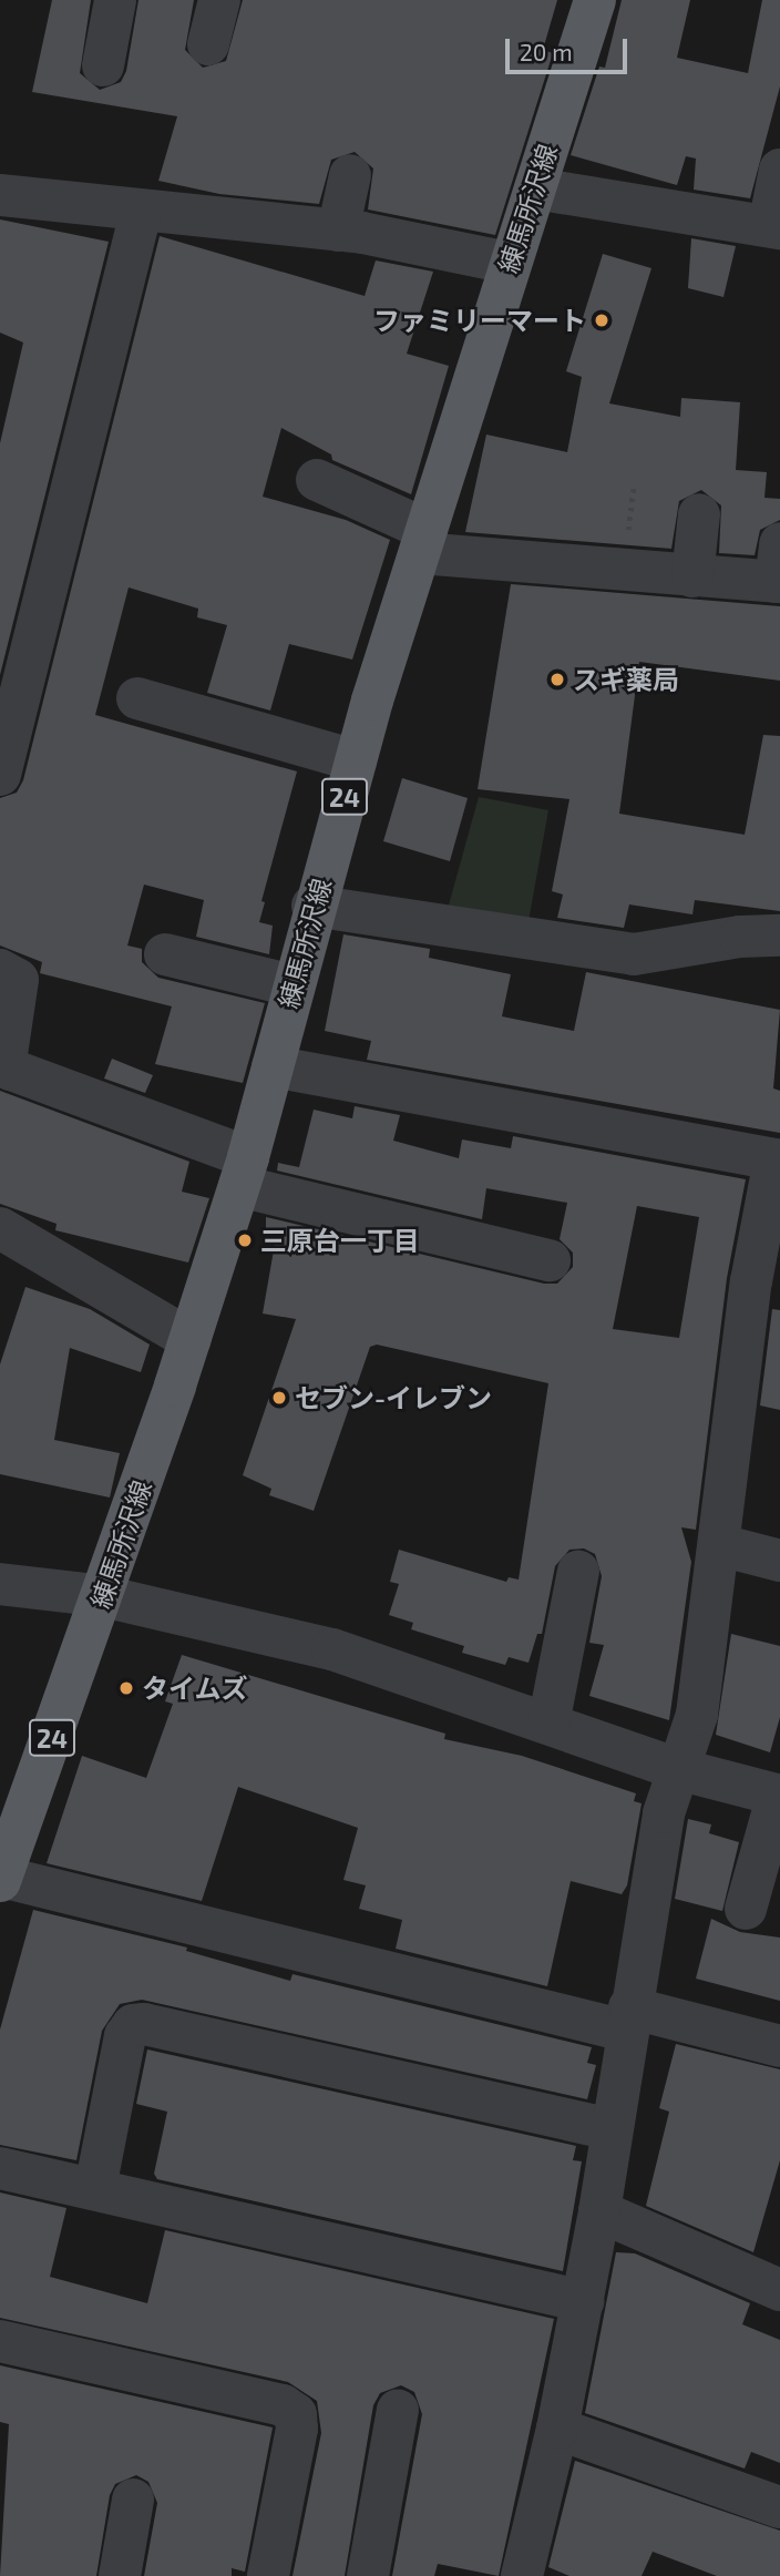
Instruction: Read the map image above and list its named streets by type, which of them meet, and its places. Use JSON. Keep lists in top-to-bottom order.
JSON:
{
  "streets": {
    "main road": ["練馬所沢線", "24"]
  },
  "places": [
    "ファミリーマート",
    "スギ薬局",
    "三原台一丁目",
    "セブン-イレブン",
    "タイムズ"
  ],
  "scale_bar": "20 m"
}
